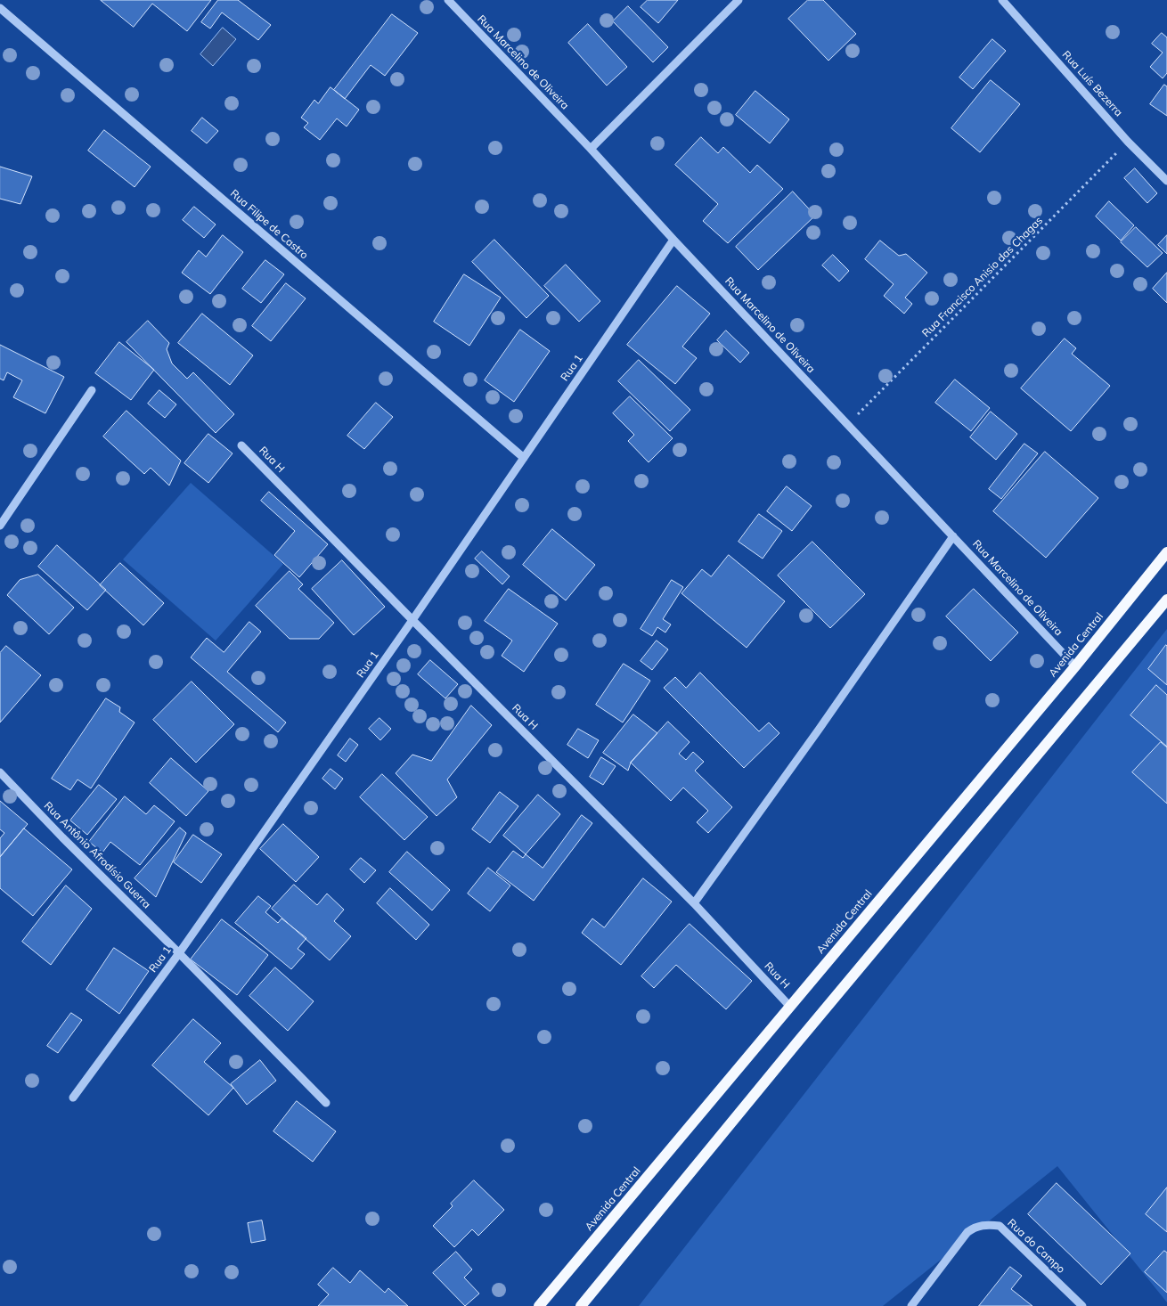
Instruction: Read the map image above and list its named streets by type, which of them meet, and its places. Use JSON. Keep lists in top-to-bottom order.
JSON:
{
  "streets": {
    "main road": ["Avenida Central"],
    "street": [
      "Rua Marcelino de Oliveira",
      "Rua Luís Bezerra",
      "Rua Filipe de Castro",
      "Rua 1",
      "Rua H",
      "Rua Antônio Afrodísio Guerra",
      "Rua do Campo"
    ],
    "path": ["Rua Francisco Anisio das Chagas"]
  },
  "crossings": [
    ["Rua Marcelino de Oliveira", "Rua Francisco Anisio das Chagas"],
    ["Rua Marcelino de Oliveira", "Rua 1"],
    ["Rua Marcelino de Oliveira", "Avenida Central"],
    ["Rua Luís Bezerra", "Rua Francisco Anisio das Chagas"],
    ["Rua Filipe de Castro", "Rua 1"],
    ["Rua 1", "Rua H"],
    ["Rua 1", "Rua Antônio Afrodísio Guerra"],
    ["Rua H", "Avenida Central"]
  ]
}
